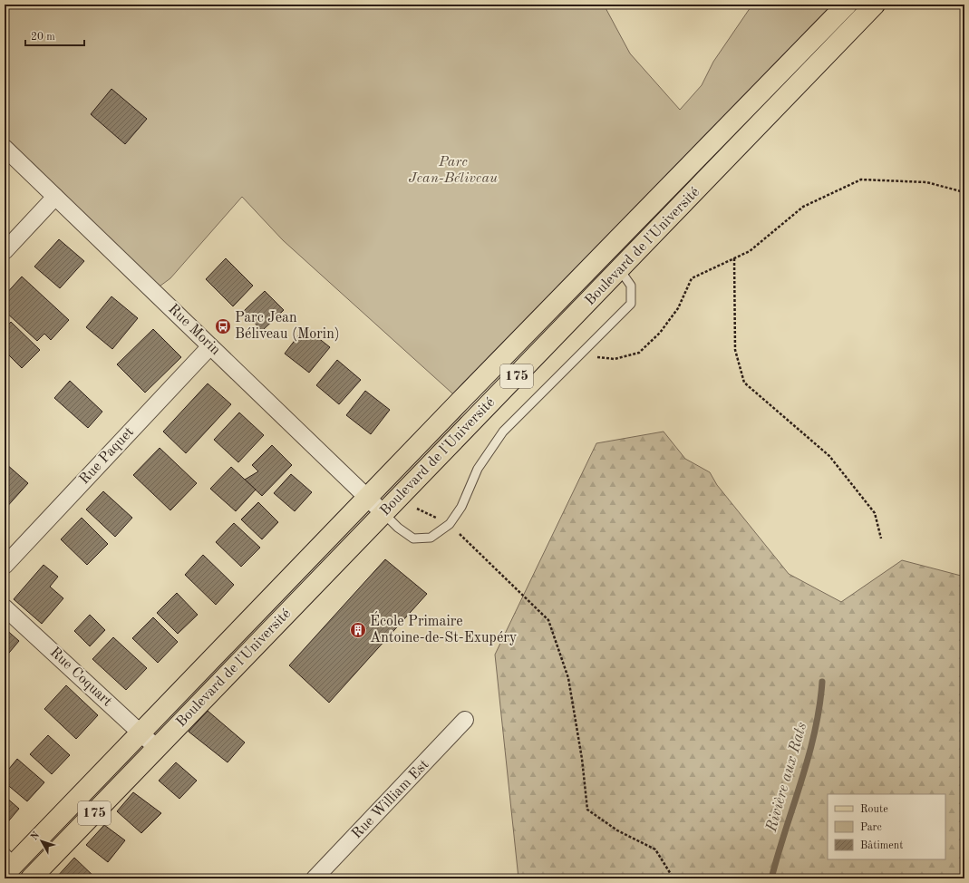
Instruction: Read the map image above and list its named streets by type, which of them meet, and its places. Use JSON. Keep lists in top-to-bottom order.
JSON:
{
  "streets": {
    "main road": ["Boulevard de l'Université", "175"],
    "street": [
      "Rue Morin",
      "Rue Paquet",
      "Rue Coquart",
      "Rue William Est"
    ]
  },
  "crossings": [
    ["Boulevard de l'Université", "Rue Morin"],
    ["Boulevard de l'Université", "Rue Coquart"],
    ["Rue Morin", "Rue Paquet"]
  ],
  "water": ["Rivière aux Rats"],
  "parks": ["Parc Jean-Béliveau"],
  "places": {
    "bus stop": ["Parc Jean Béliveau (Morin)"],
    "building": ["École Primaire Antoine-de-St-Exupéry"]
  },
  "legend": ["Route", "Parc", "Bâtiment"],
  "scale_bar": "20 m",
  "north": "top left"
}
